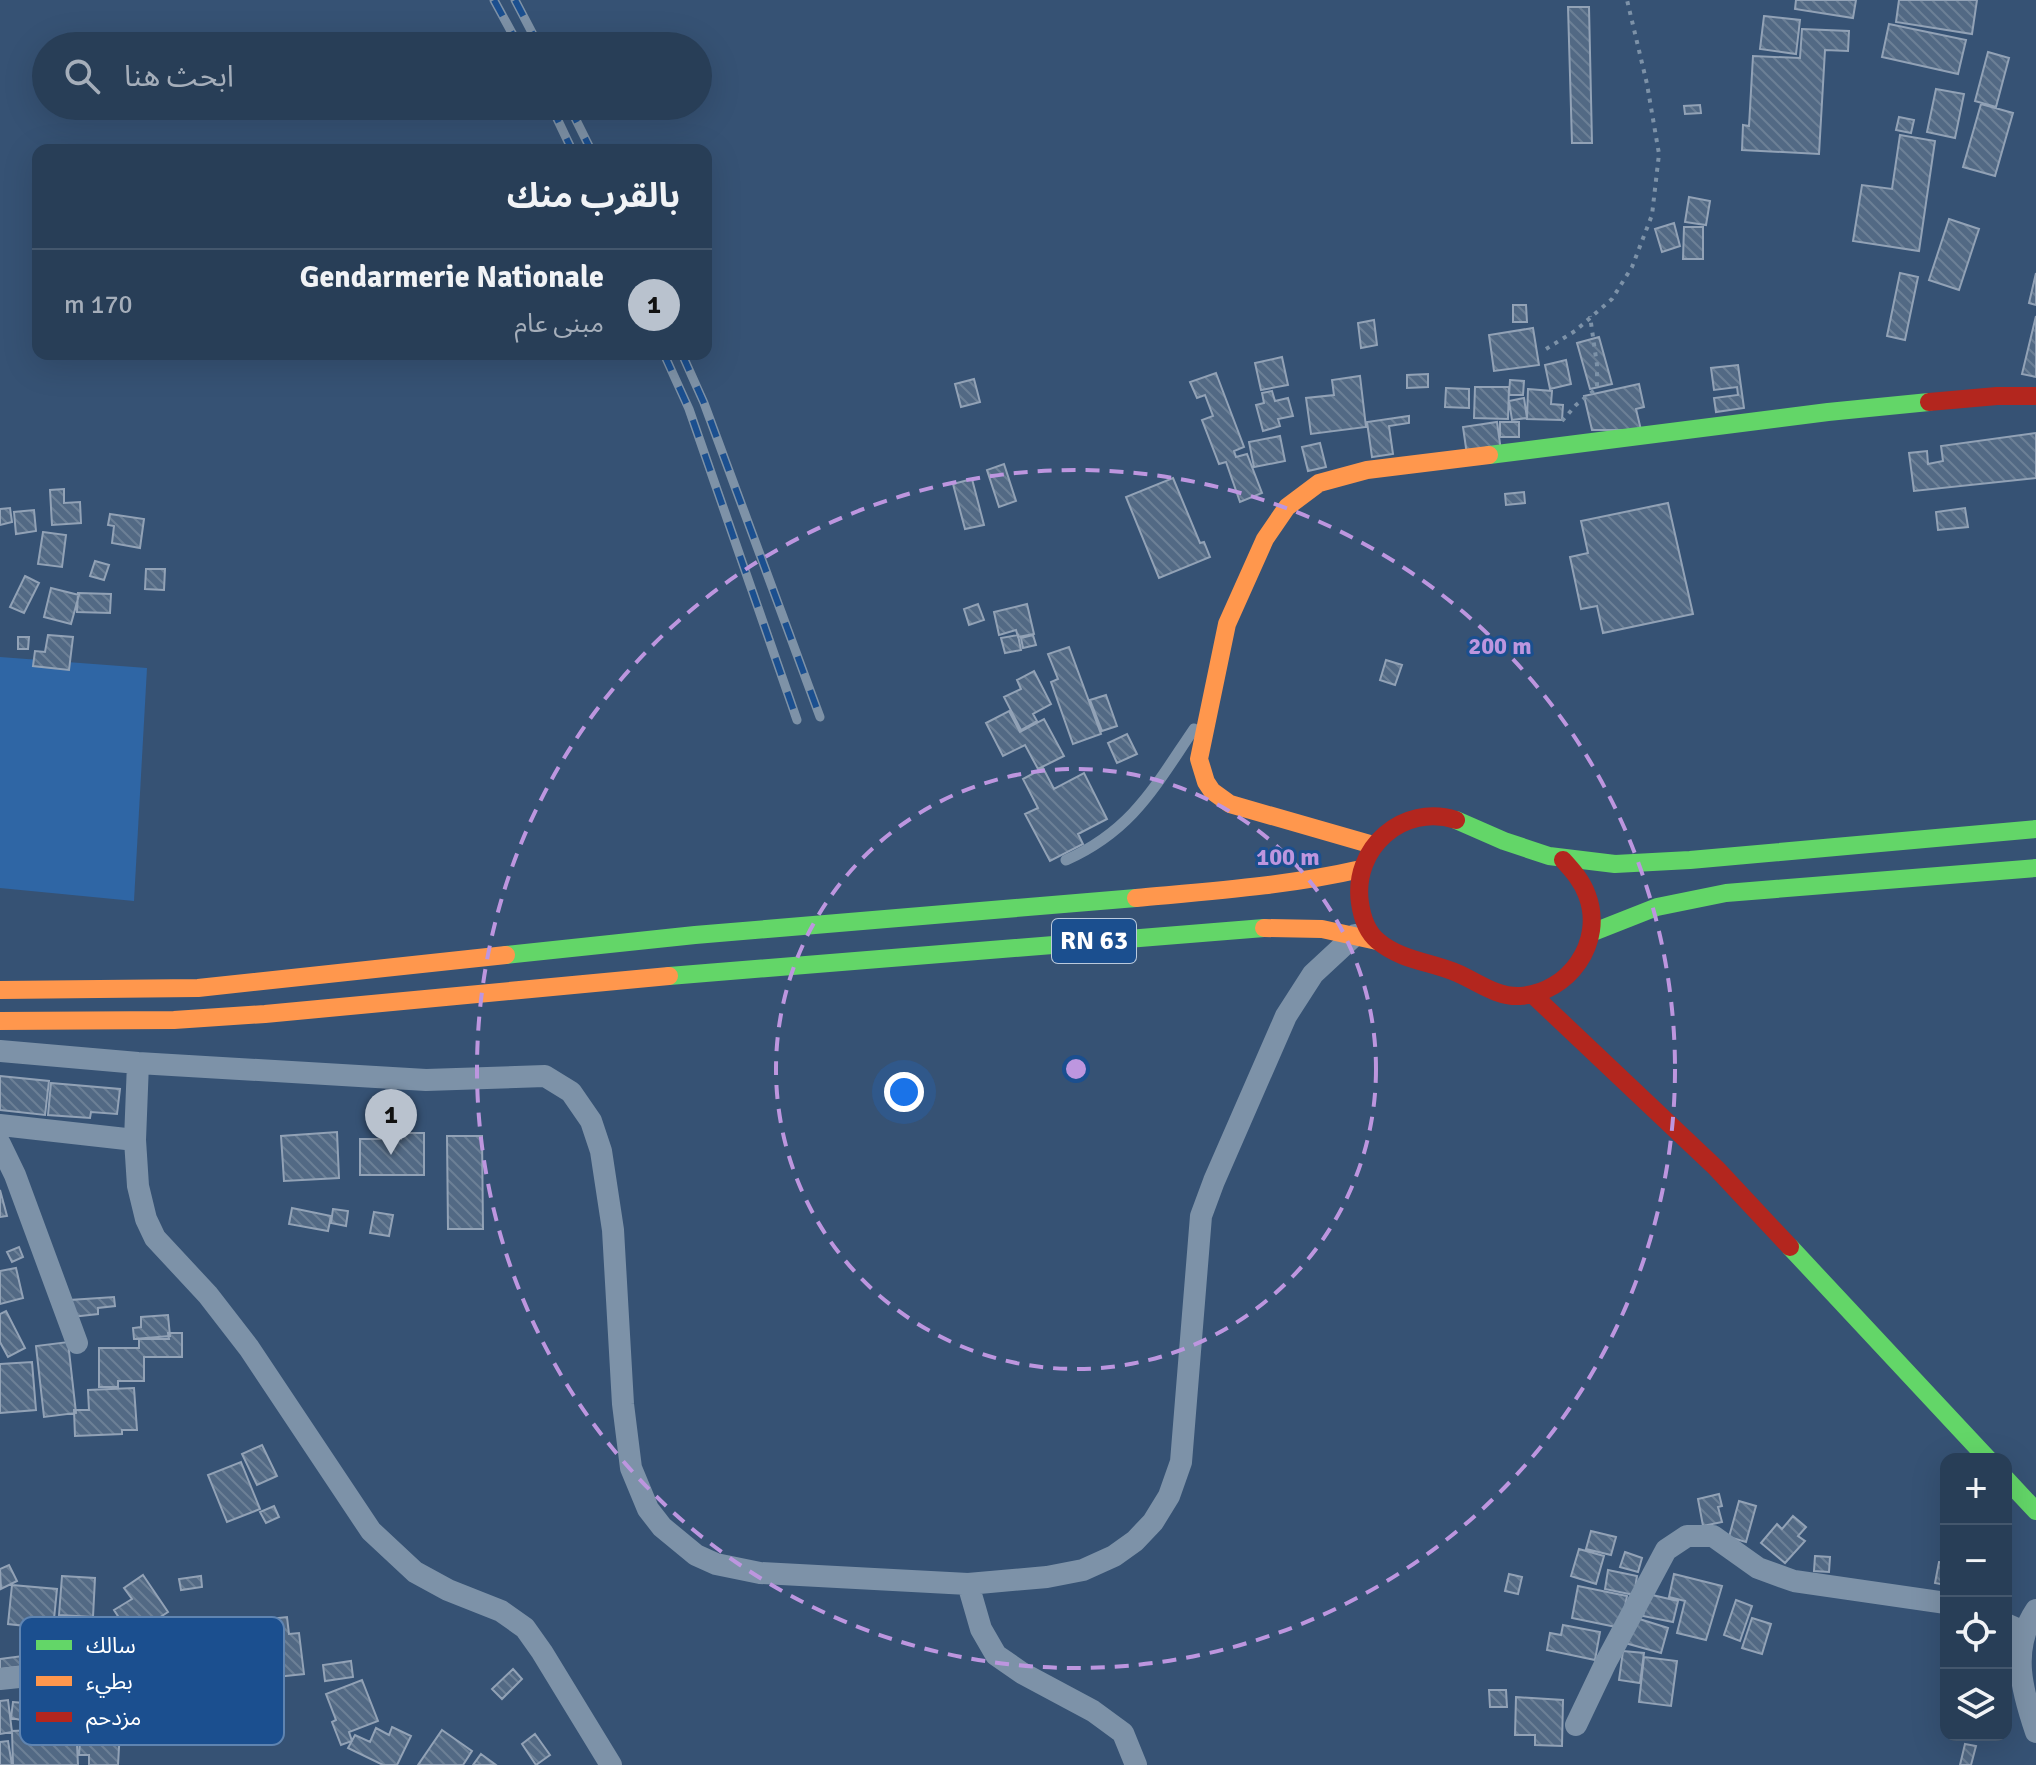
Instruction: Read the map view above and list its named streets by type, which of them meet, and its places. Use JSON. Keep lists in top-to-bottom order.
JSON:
{
  "streets": {
    "main road": ["RN 63"]
  },
  "legend": ["سالك", "بطيء", "مزدحم"],
  "page": {
    "search": "ابحث هنا",
    "heading": "بالقرب منك",
    "list": [
      {
        "mark": "1",
        "name": "Gendarmerie Nationale",
        "note": "مبنى عام",
        "value": "170 m"
      }
    ],
    "pins": "1",
    "map_buttons": ["+", "−"]
  },
  "rings": ["200 m", "100 m"]
}
